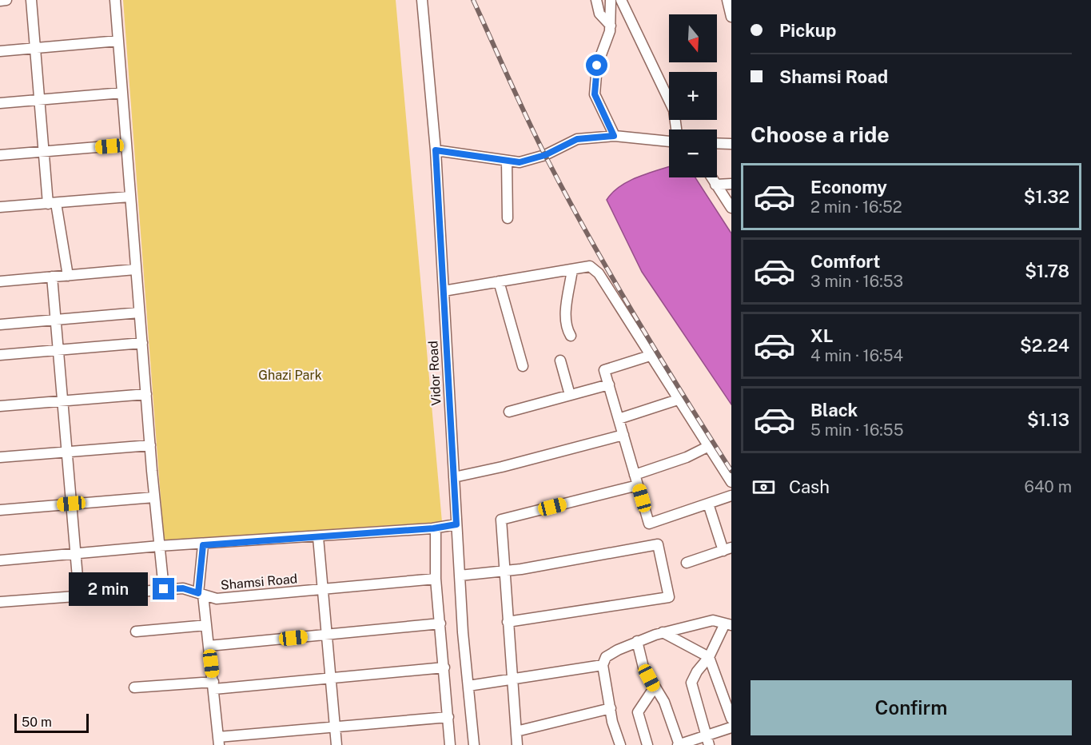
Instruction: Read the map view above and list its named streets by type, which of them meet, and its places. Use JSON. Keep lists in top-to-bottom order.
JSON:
{
  "streets": {
    "street": ["Vidor Road", "Shamsi Road"]
  },
  "parks": ["Ghazi Park"],
  "scale_bar": "50 m",
  "north": "bottom",
  "page": {
    "banner": ["Pickup", "Shamsi Road"],
    "map_buttons": ["+", "−"],
    "heading": "Choose a ride",
    "list": [
      {
        "name": "Economy",
        "note": "2 min · 16:52",
        "value": "$1.32"
      },
      {
        "name": "Comfort",
        "note": "3 min · 16:53",
        "value": "$1.78"
      },
      {
        "name": "XL",
        "note": "4 min · 16:54",
        "value": "$2.24"
      },
      {
        "name": "Black",
        "note": "5 min · 16:55",
        "value": "$1.13"
      }
    ],
    "pay": ["Cash", "640 m"],
    "bubble": "2 min",
    "buttons": "Confirm",
    "scale": "50 m"
  }
}
